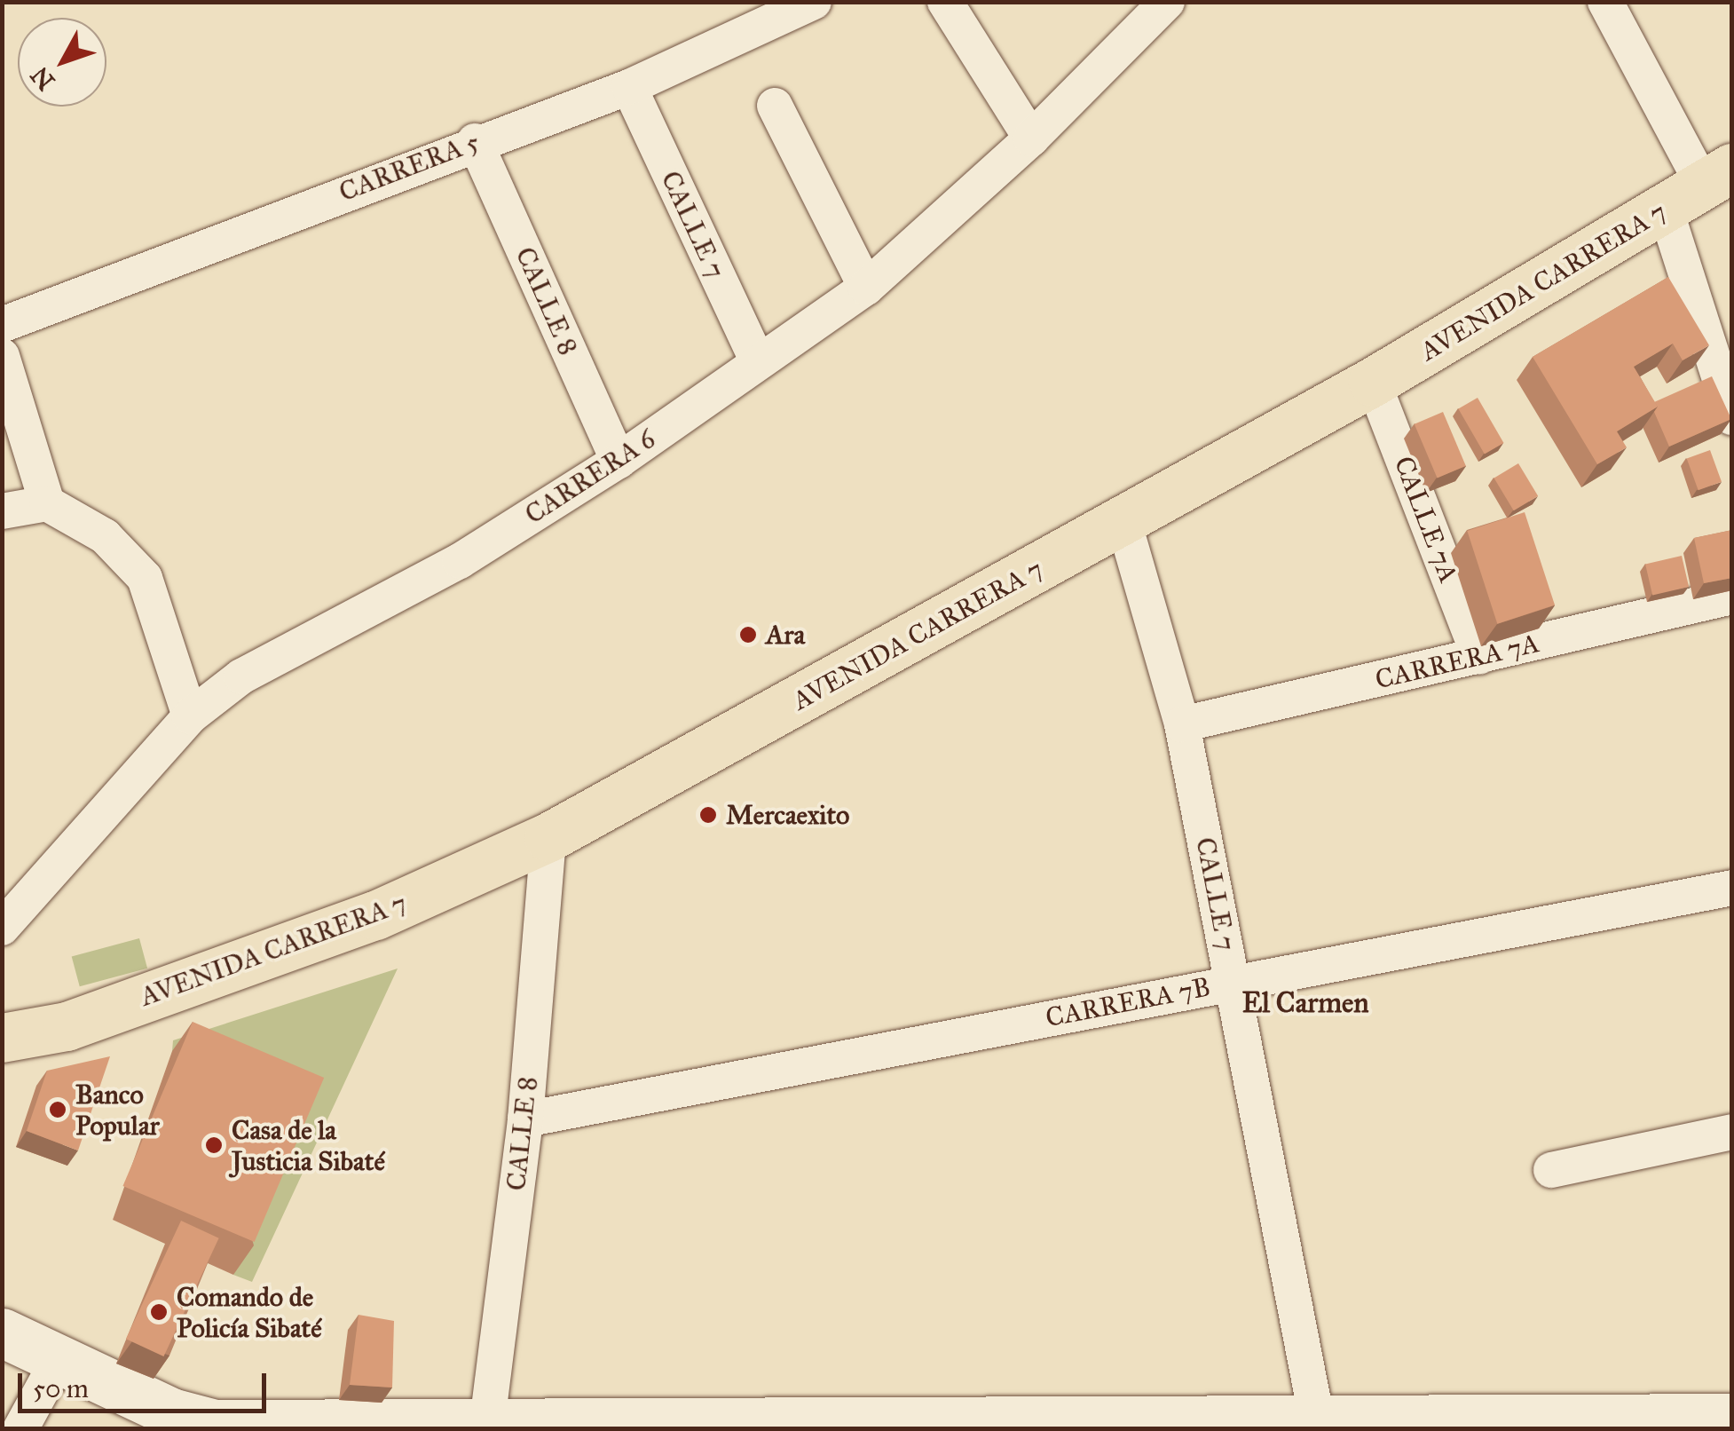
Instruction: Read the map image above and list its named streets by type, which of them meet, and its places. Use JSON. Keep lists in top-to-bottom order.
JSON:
{
  "streets": {
    "main road": ["AVENIDA CARRERA 7"],
    "street": [
      "CARRERA 5",
      "CALLE 7",
      "CALLE 8",
      "CARRERA 6",
      "CALLE 7A",
      "CARRERA 7A",
      "CARRERA 7B"
    ]
  },
  "crossings": [
    ["CARRERA 5", "CALLE 7"],
    ["CARRERA 5", "CALLE 8"],
    ["CALLE 7", "AVENIDA CARRERA 7"],
    ["CALLE 7", "CARRERA 6"],
    ["CALLE 7", "CARRERA 7A"],
    ["CALLE 7", "CARRERA 7B"],
    ["AVENIDA CARRERA 7", "CALLE 8"],
    ["AVENIDA CARRERA 7", "CALLE 7A"],
    ["CALLE 8", "CARRERA 6"],
    ["CALLE 8", "CARRERA 7B"],
    ["CALLE 7A", "CARRERA 7A"]
  ],
  "districts": ["El Carmen"],
  "places": [
    "Ara",
    "Mercaexito",
    "Banco Popular",
    "Casa de la Justicia Sibaté",
    "Comando de Policía Sibaté"
  ],
  "scale_bar": "50 m",
  "north": "bottom left"
}
